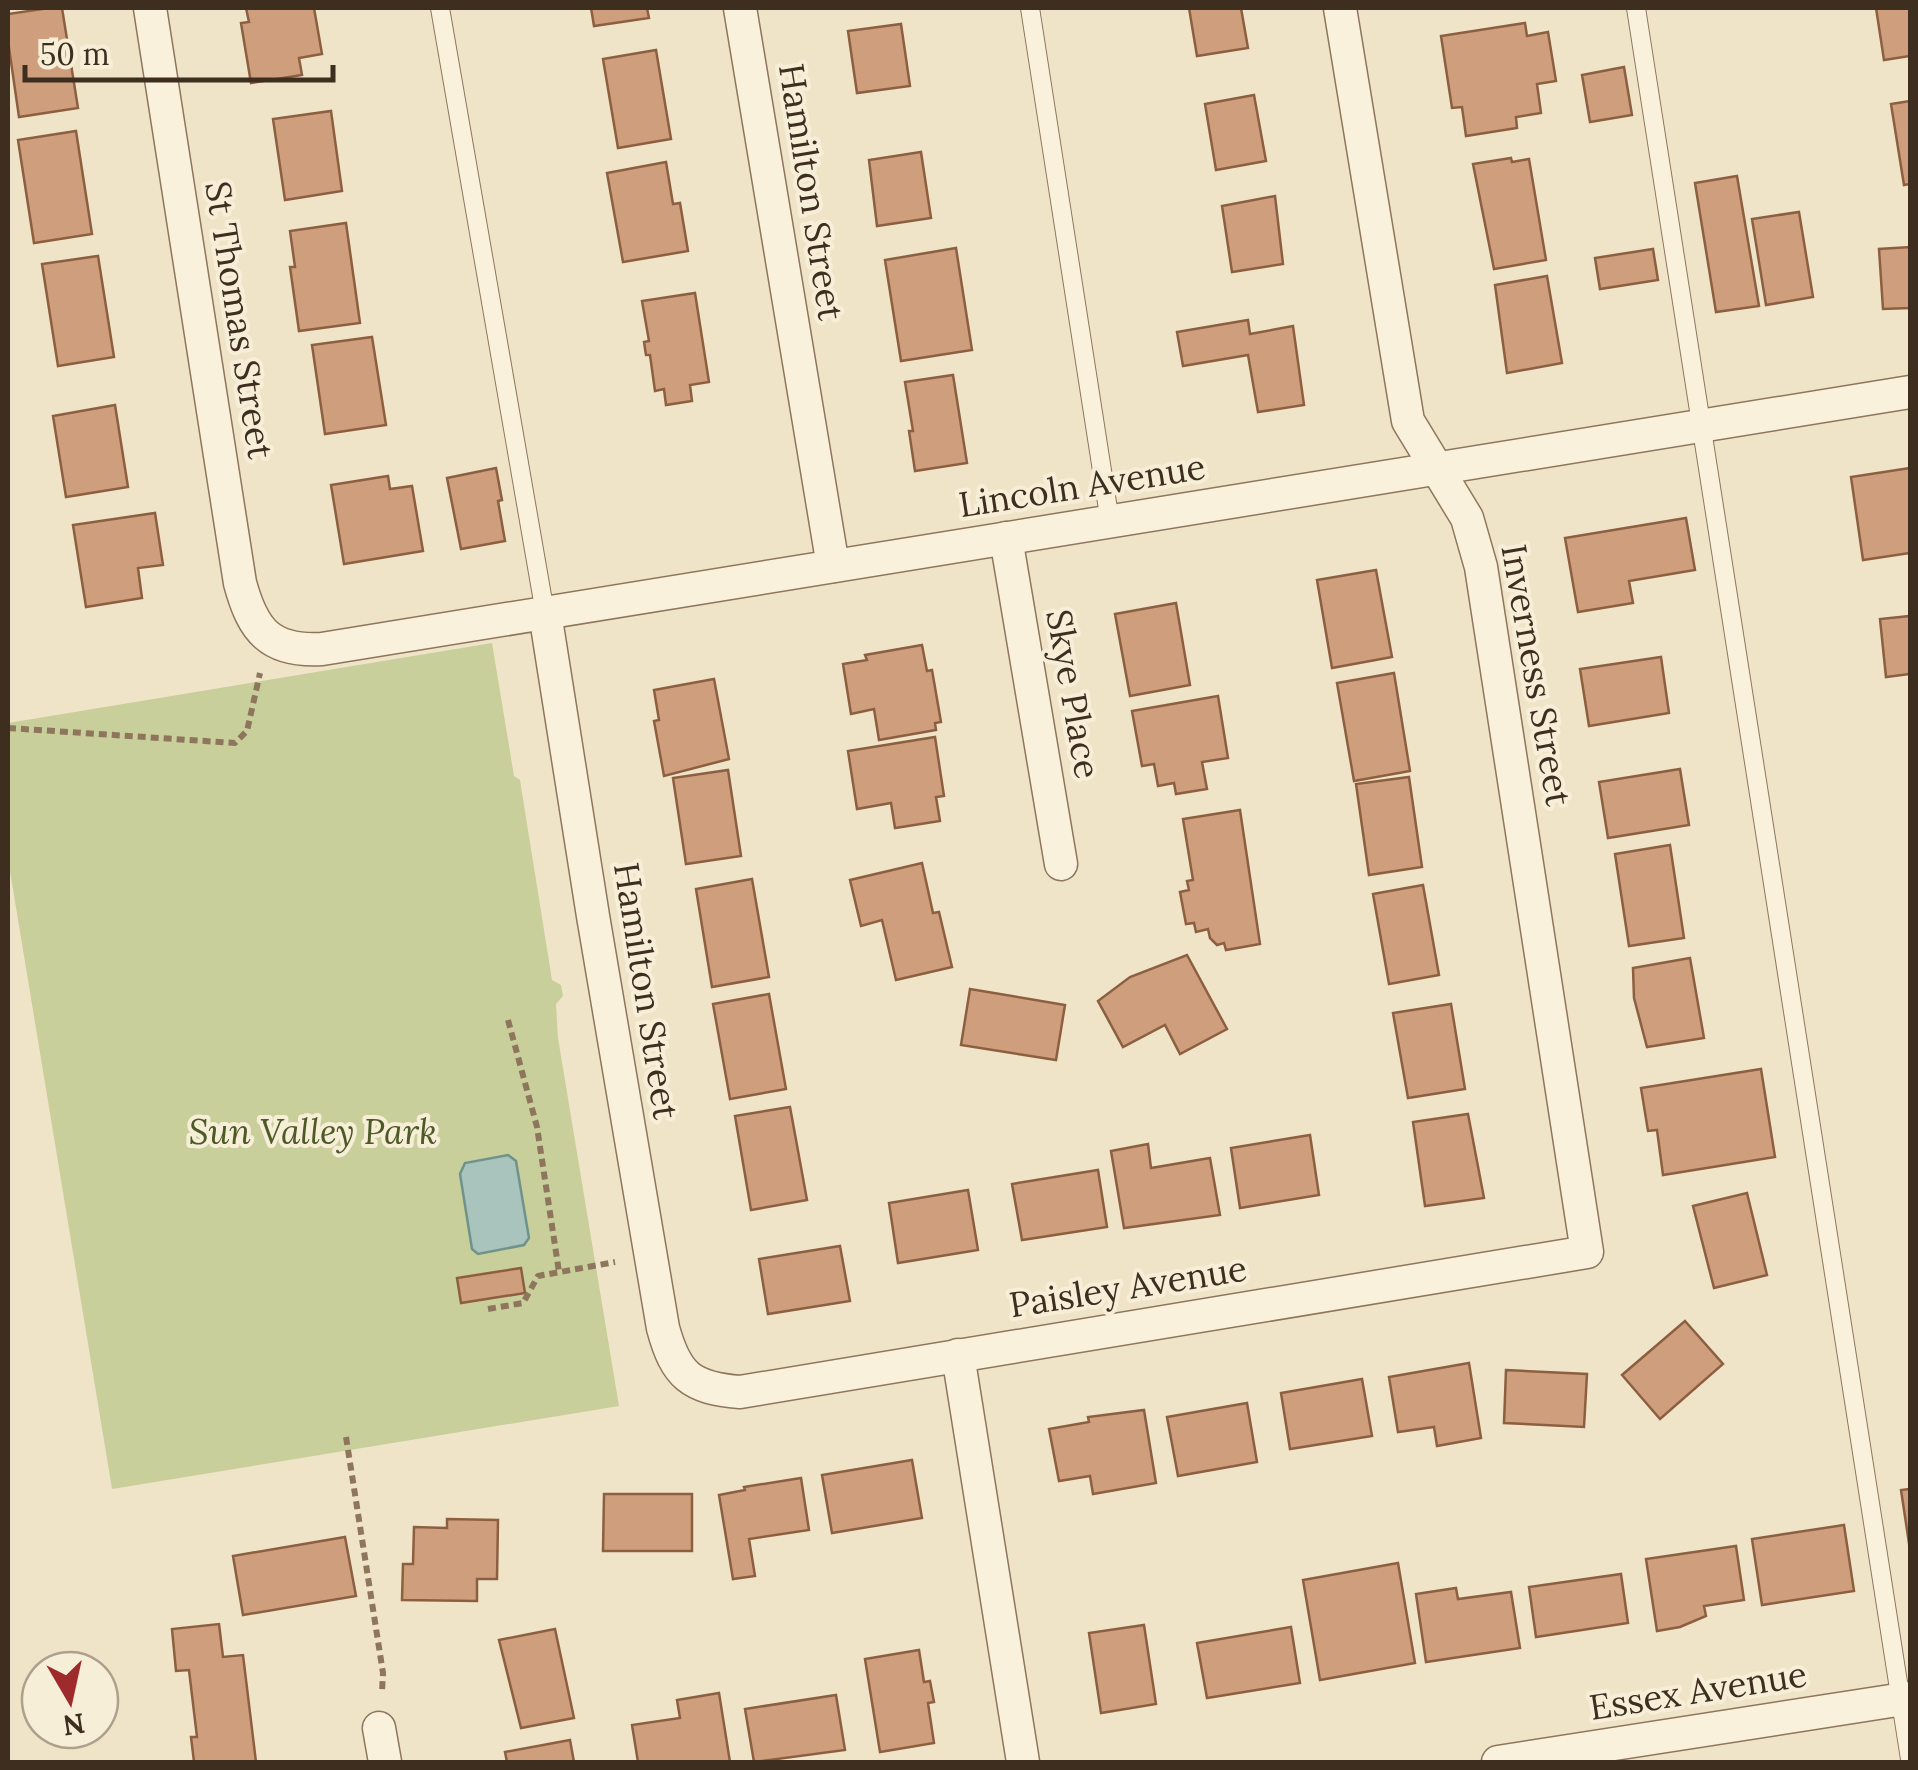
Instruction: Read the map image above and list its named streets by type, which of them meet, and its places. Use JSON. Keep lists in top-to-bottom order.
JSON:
{
  "streets": {
    "street": [
      "Hamilton Street",
      "St Thomas Street",
      "Lincoln Avenue",
      "Inverness Street",
      "Skye Place",
      "Paisley Avenue",
      "Essex Avenue"
    ]
  },
  "crossings": [
    ["Hamilton Street", "Lincoln Avenue"],
    ["Hamilton Street", "Paisley Avenue"],
    ["St Thomas Street", "Lincoln Avenue"],
    ["Lincoln Avenue", "Inverness Street"],
    ["Lincoln Avenue", "Skye Place"],
    ["Inverness Street", "Paisley Avenue"]
  ],
  "parks": ["Sun Valley Park"],
  "scale_bar": "50 m",
  "north": "bottom"
}
